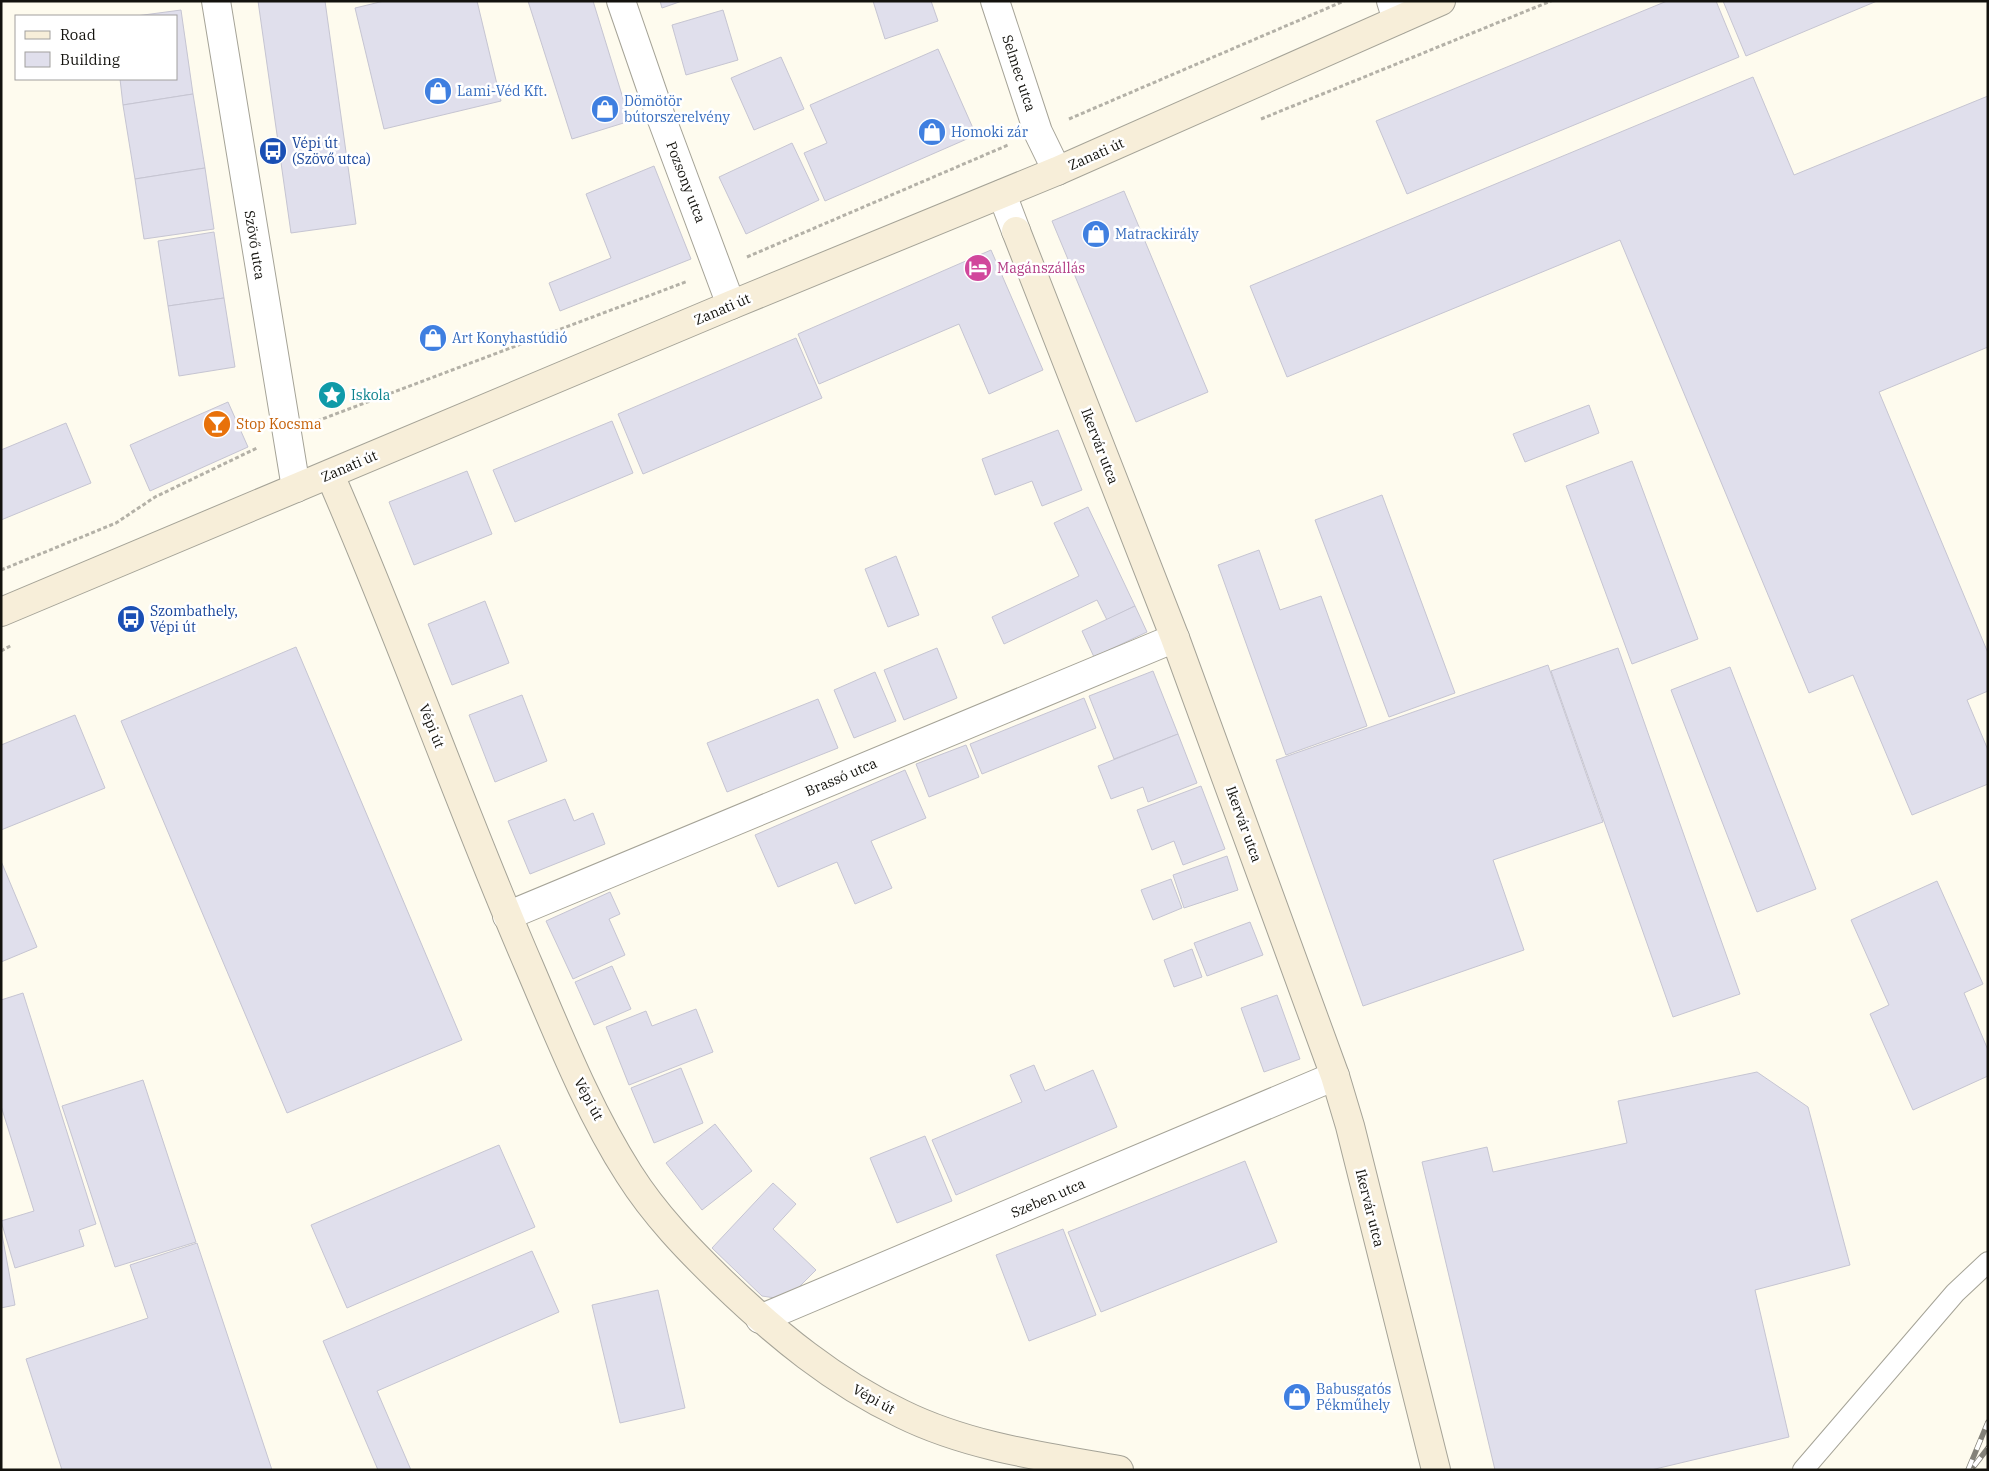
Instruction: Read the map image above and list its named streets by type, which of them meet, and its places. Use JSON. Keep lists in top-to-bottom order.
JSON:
{
  "streets": {
    "street": [
      "Selmec utca",
      "Zanati út",
      "Pozsony utca",
      "Szövő utca",
      "Ikervár utca",
      "Vépi út",
      "Brassó utca",
      "Szeben utca"
    ]
  },
  "crossings": [
    ["Selmec utca", "Zanati út"],
    ["Zanati út", "Pozsony utca"],
    ["Zanati út", "Szövő utca"],
    ["Zanati út", "Ikervár utca"],
    ["Zanati út", "Vépi út"],
    ["Ikervár utca", "Brassó utca"],
    ["Ikervár utca", "Szeben utca"],
    ["Vépi út", "Brassó utca"],
    ["Vépi út", "Szeben utca"]
  ],
  "places": {
    "shop": [
      "Lami-Véd Kft.",
      "Dömötör bútorszerelvény",
      "Homoki zár",
      "Matrackirály",
      "Art Konyhastúdió",
      "Babusgatós Pékműhely"
    ],
    "bus stop": ["Vépi út (Szövő utca)", "Szombathely, Vépi út"],
    "hotel": ["Magánszállás"],
    "place": ["Iskola"],
    "bar": ["Stop Kocsma"]
  },
  "legend": ["Road", "Building"]
}
